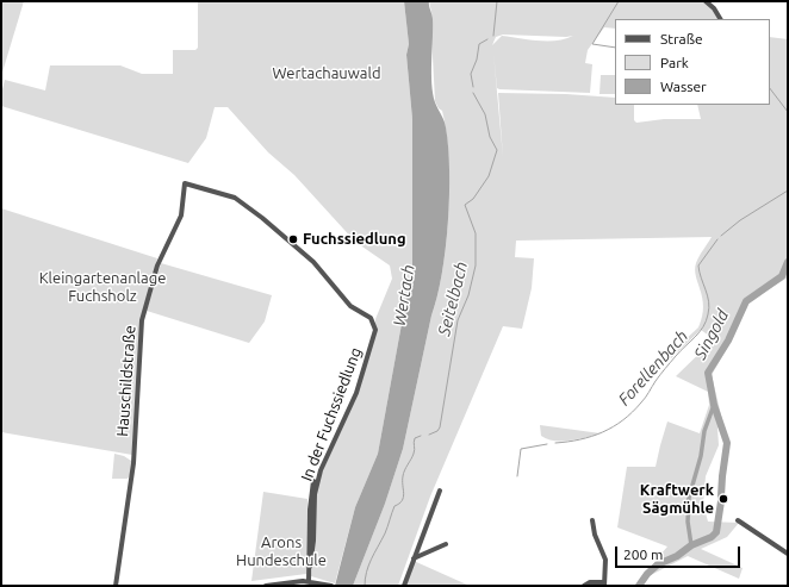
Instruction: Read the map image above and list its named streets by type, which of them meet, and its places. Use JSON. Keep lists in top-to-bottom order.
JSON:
{
  "streets": {
    "street": ["Hauschildstraße", "In der Fuchssiedlung"]
  },
  "crossings": [
    ["Hauschildstraße", "In der Fuchssiedlung"]
  ],
  "water": [
    "Wertach",
    "Seitelbach",
    "Singold",
    "Forellenbach"
  ],
  "parks": ["Wertachauwald", "Kleingartenanlage Fuchsholz", "Arons Hundeschule"],
  "places": ["Fuchssiedlung", "Kraftwerk Sägmühle"],
  "legend": ["Straße", "Park", "Wasser"],
  "scale_bar": "200 m"
}
